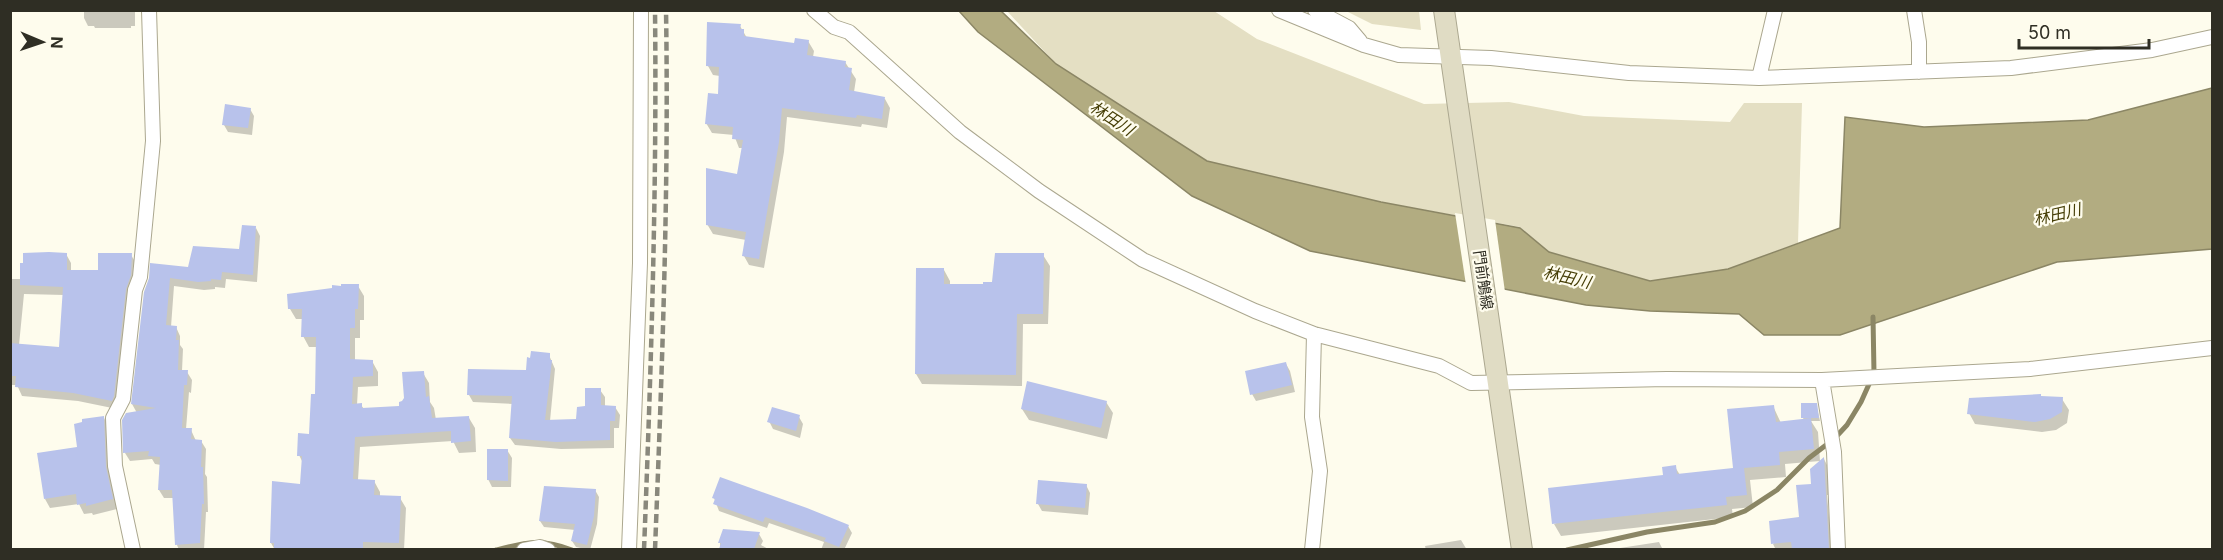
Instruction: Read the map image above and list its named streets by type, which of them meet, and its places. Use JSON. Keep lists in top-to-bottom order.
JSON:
{
  "streets": {
    "main road": ["門前鵤線"]
  },
  "water": ["林田川"],
  "scale_bar": "50 m",
  "north": "right"
}
